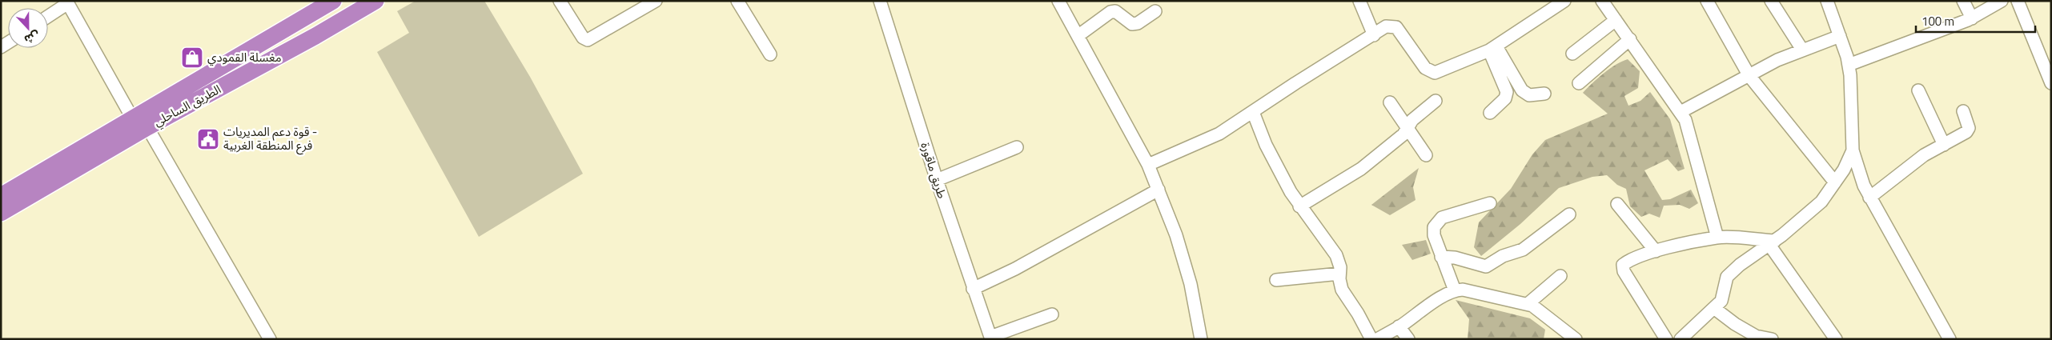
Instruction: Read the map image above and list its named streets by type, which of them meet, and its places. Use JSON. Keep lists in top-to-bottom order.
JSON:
{
  "streets": {
    "highway": ["الطريق الساحلي"],
    "street": ["طريق ماقورة"]
  },
  "places": {
    "shop": ["مغسلة القمودي"],
    "public building": ["قوة دعم المديريات - فرع المنطقة الغربية"]
  },
  "scale_bar": "100 m",
  "north": "bottom"
}
